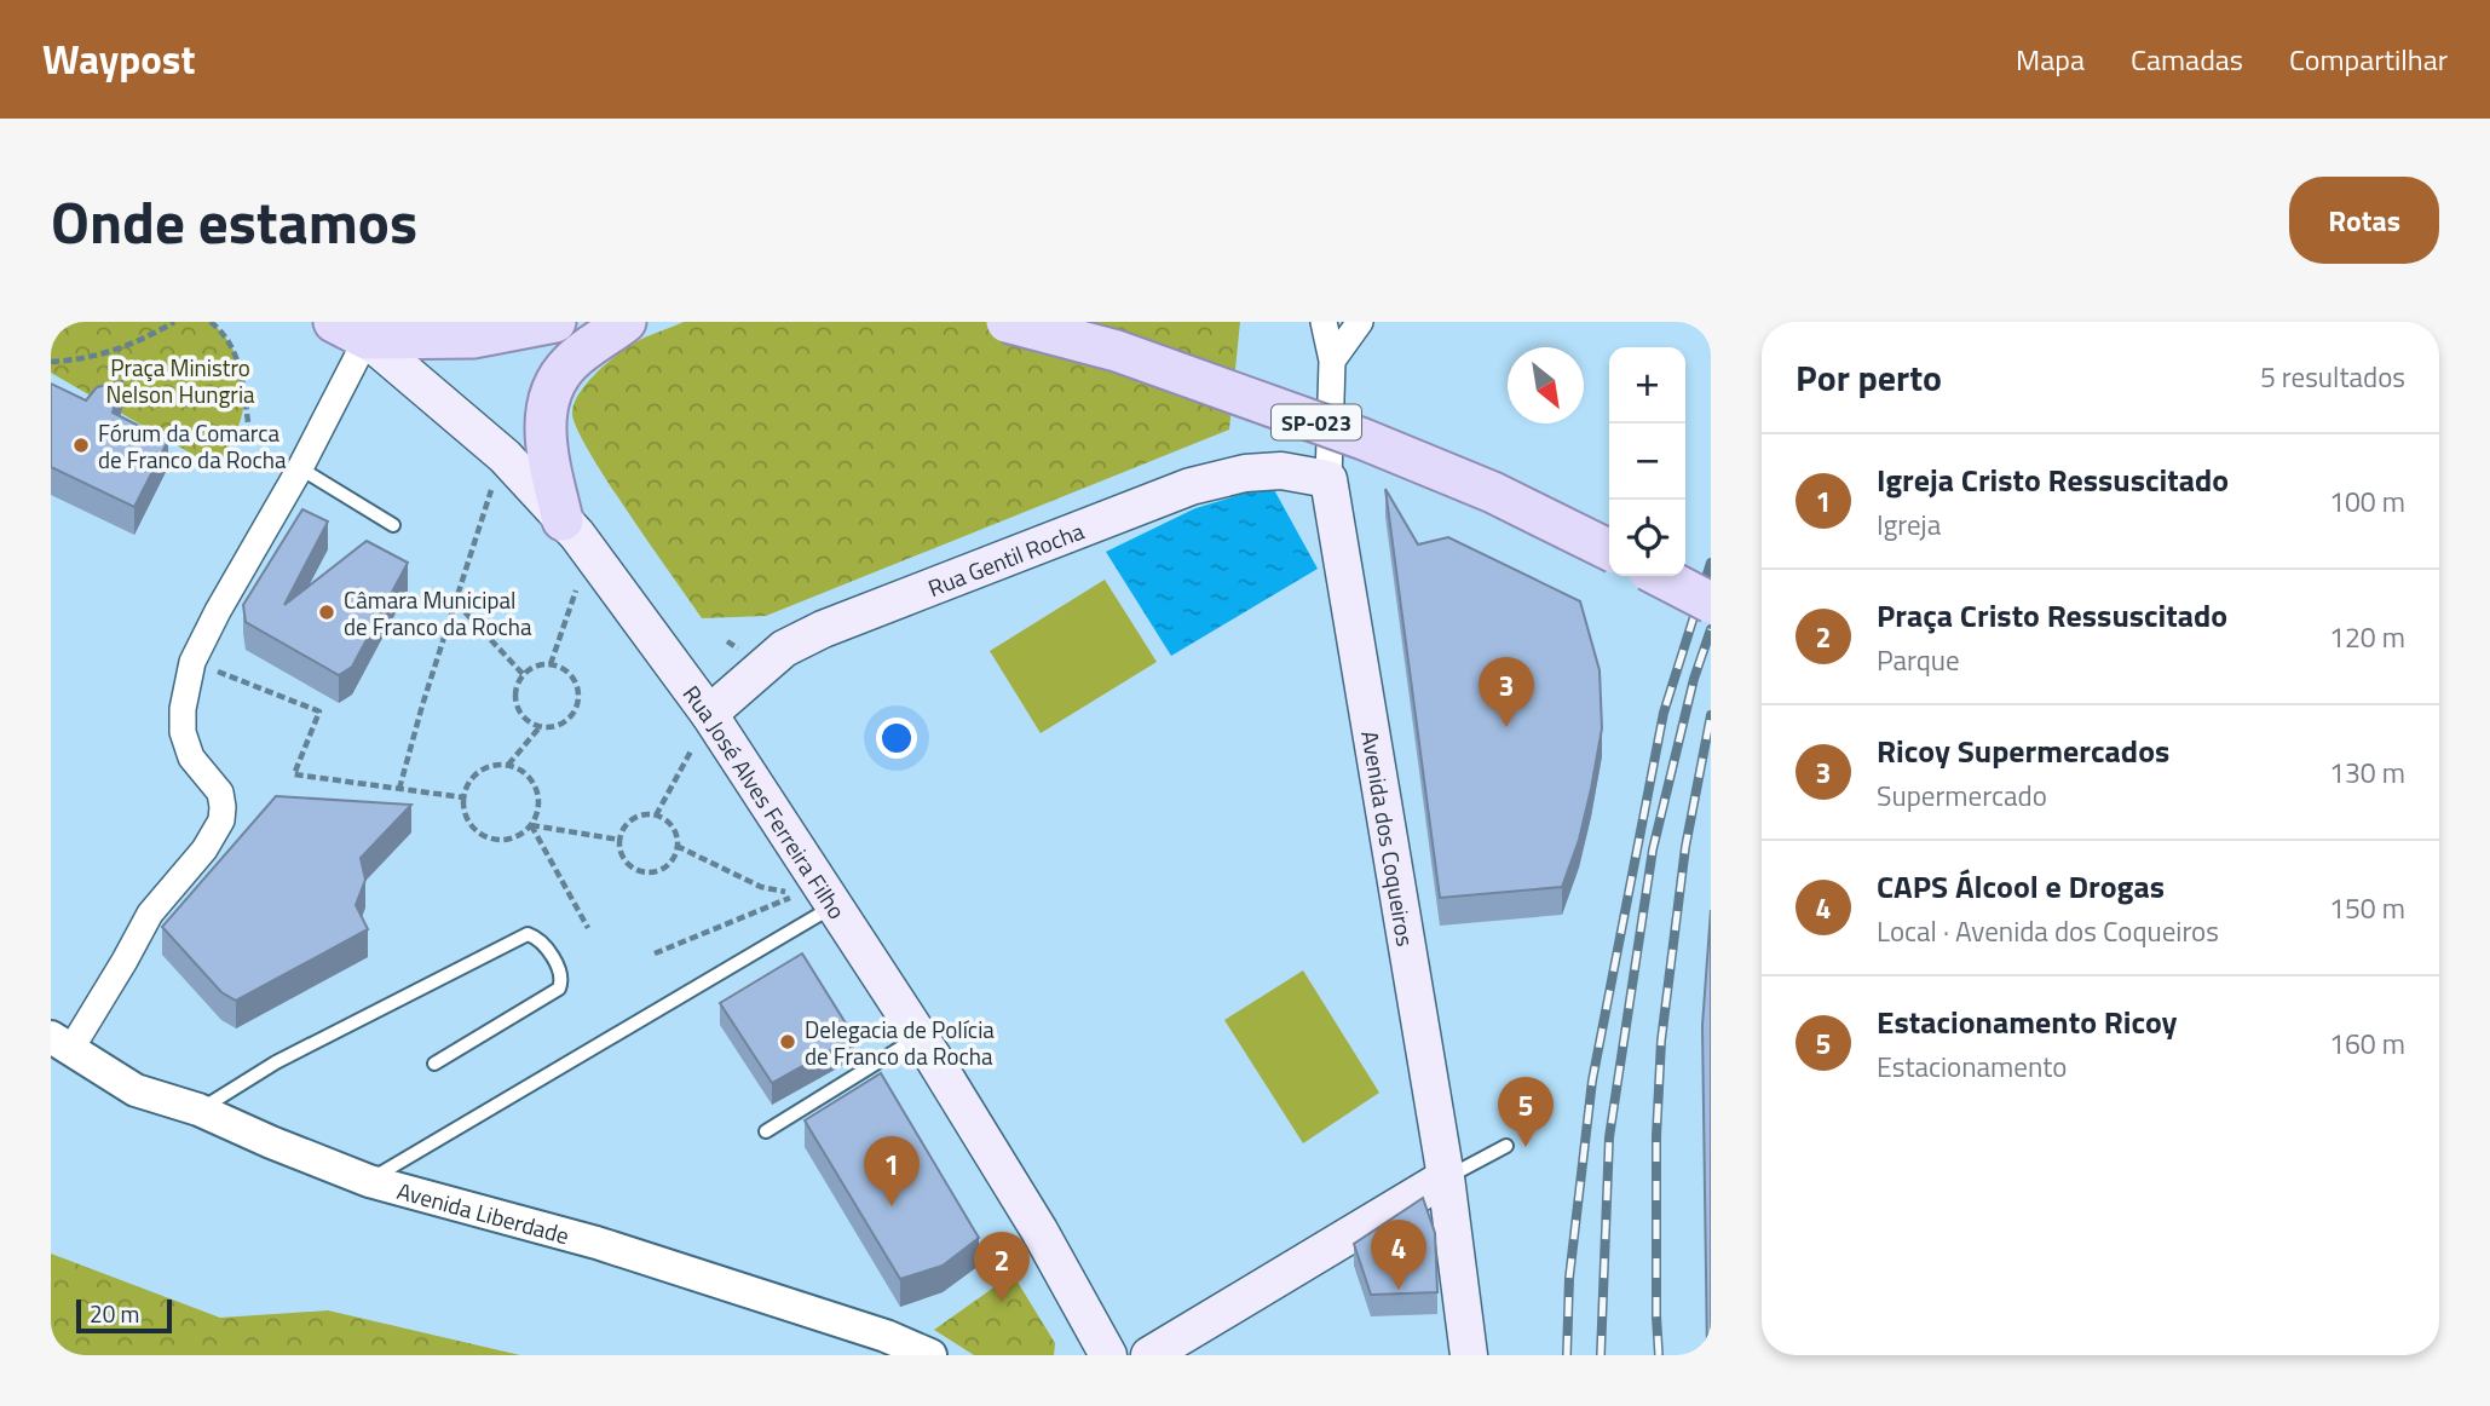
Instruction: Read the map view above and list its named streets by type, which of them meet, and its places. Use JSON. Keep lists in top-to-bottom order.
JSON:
{
  "streets": {
    "main road": [
      "SP-023",
      "Rua Gentil Rocha",
      "Rua José Alves Ferreira Filho",
      "Avenida dos Coqueiros"
    ],
    "street": ["Avenida Liberdade"]
  },
  "crossings": [
    ["Rua Gentil Rocha", "Rua José Alves Ferreira Filho"],
    ["Rua Gentil Rocha", "Avenida dos Coqueiros"]
  ],
  "parks": ["Praça Ministro Nelson Hungria"],
  "places": ["Fórum da Comarca de Franco da Rocha", "Câmara Municipal de Franco da Rocha", "Delegacia de Polícia de Franco da Rocha"],
  "scale_bar": "20 m",
  "north": "bottom right",
  "page": {
    "header": "Waypost",
    "nav": ["Mapa", "Camadas", "Compartilhar"],
    "title": "Onde estamos",
    "buttons": "Rotas",
    "heading": ["Por perto", "5 resultados"],
    "map_buttons": ["+", "−"],
    "list": [
      {
        "mark": "1",
        "name": "Igreja Cristo Ressuscitado",
        "note": "Igreja",
        "value": "100 m"
      },
      {
        "mark": "2",
        "name": "Praça Cristo Ressuscitado",
        "note": "Parque",
        "value": "120 m"
      },
      {
        "mark": "3",
        "name": "Ricoy Supermercados",
        "note": "Supermercado",
        "value": "130 m"
      },
      {
        "mark": "4",
        "name": "CAPS Álcool e Drogas",
        "note": "Local · Avenida dos Coqueiros",
        "value": "150 m"
      },
      {
        "mark": "5",
        "name": "Estacionamento Ricoy",
        "note": "Estacionamento",
        "value": "160 m"
      }
    ],
    "pins": [
      "3",
      "5",
      "1",
      "4",
      "2"
    ],
    "scale": "20 m"
  }
}
